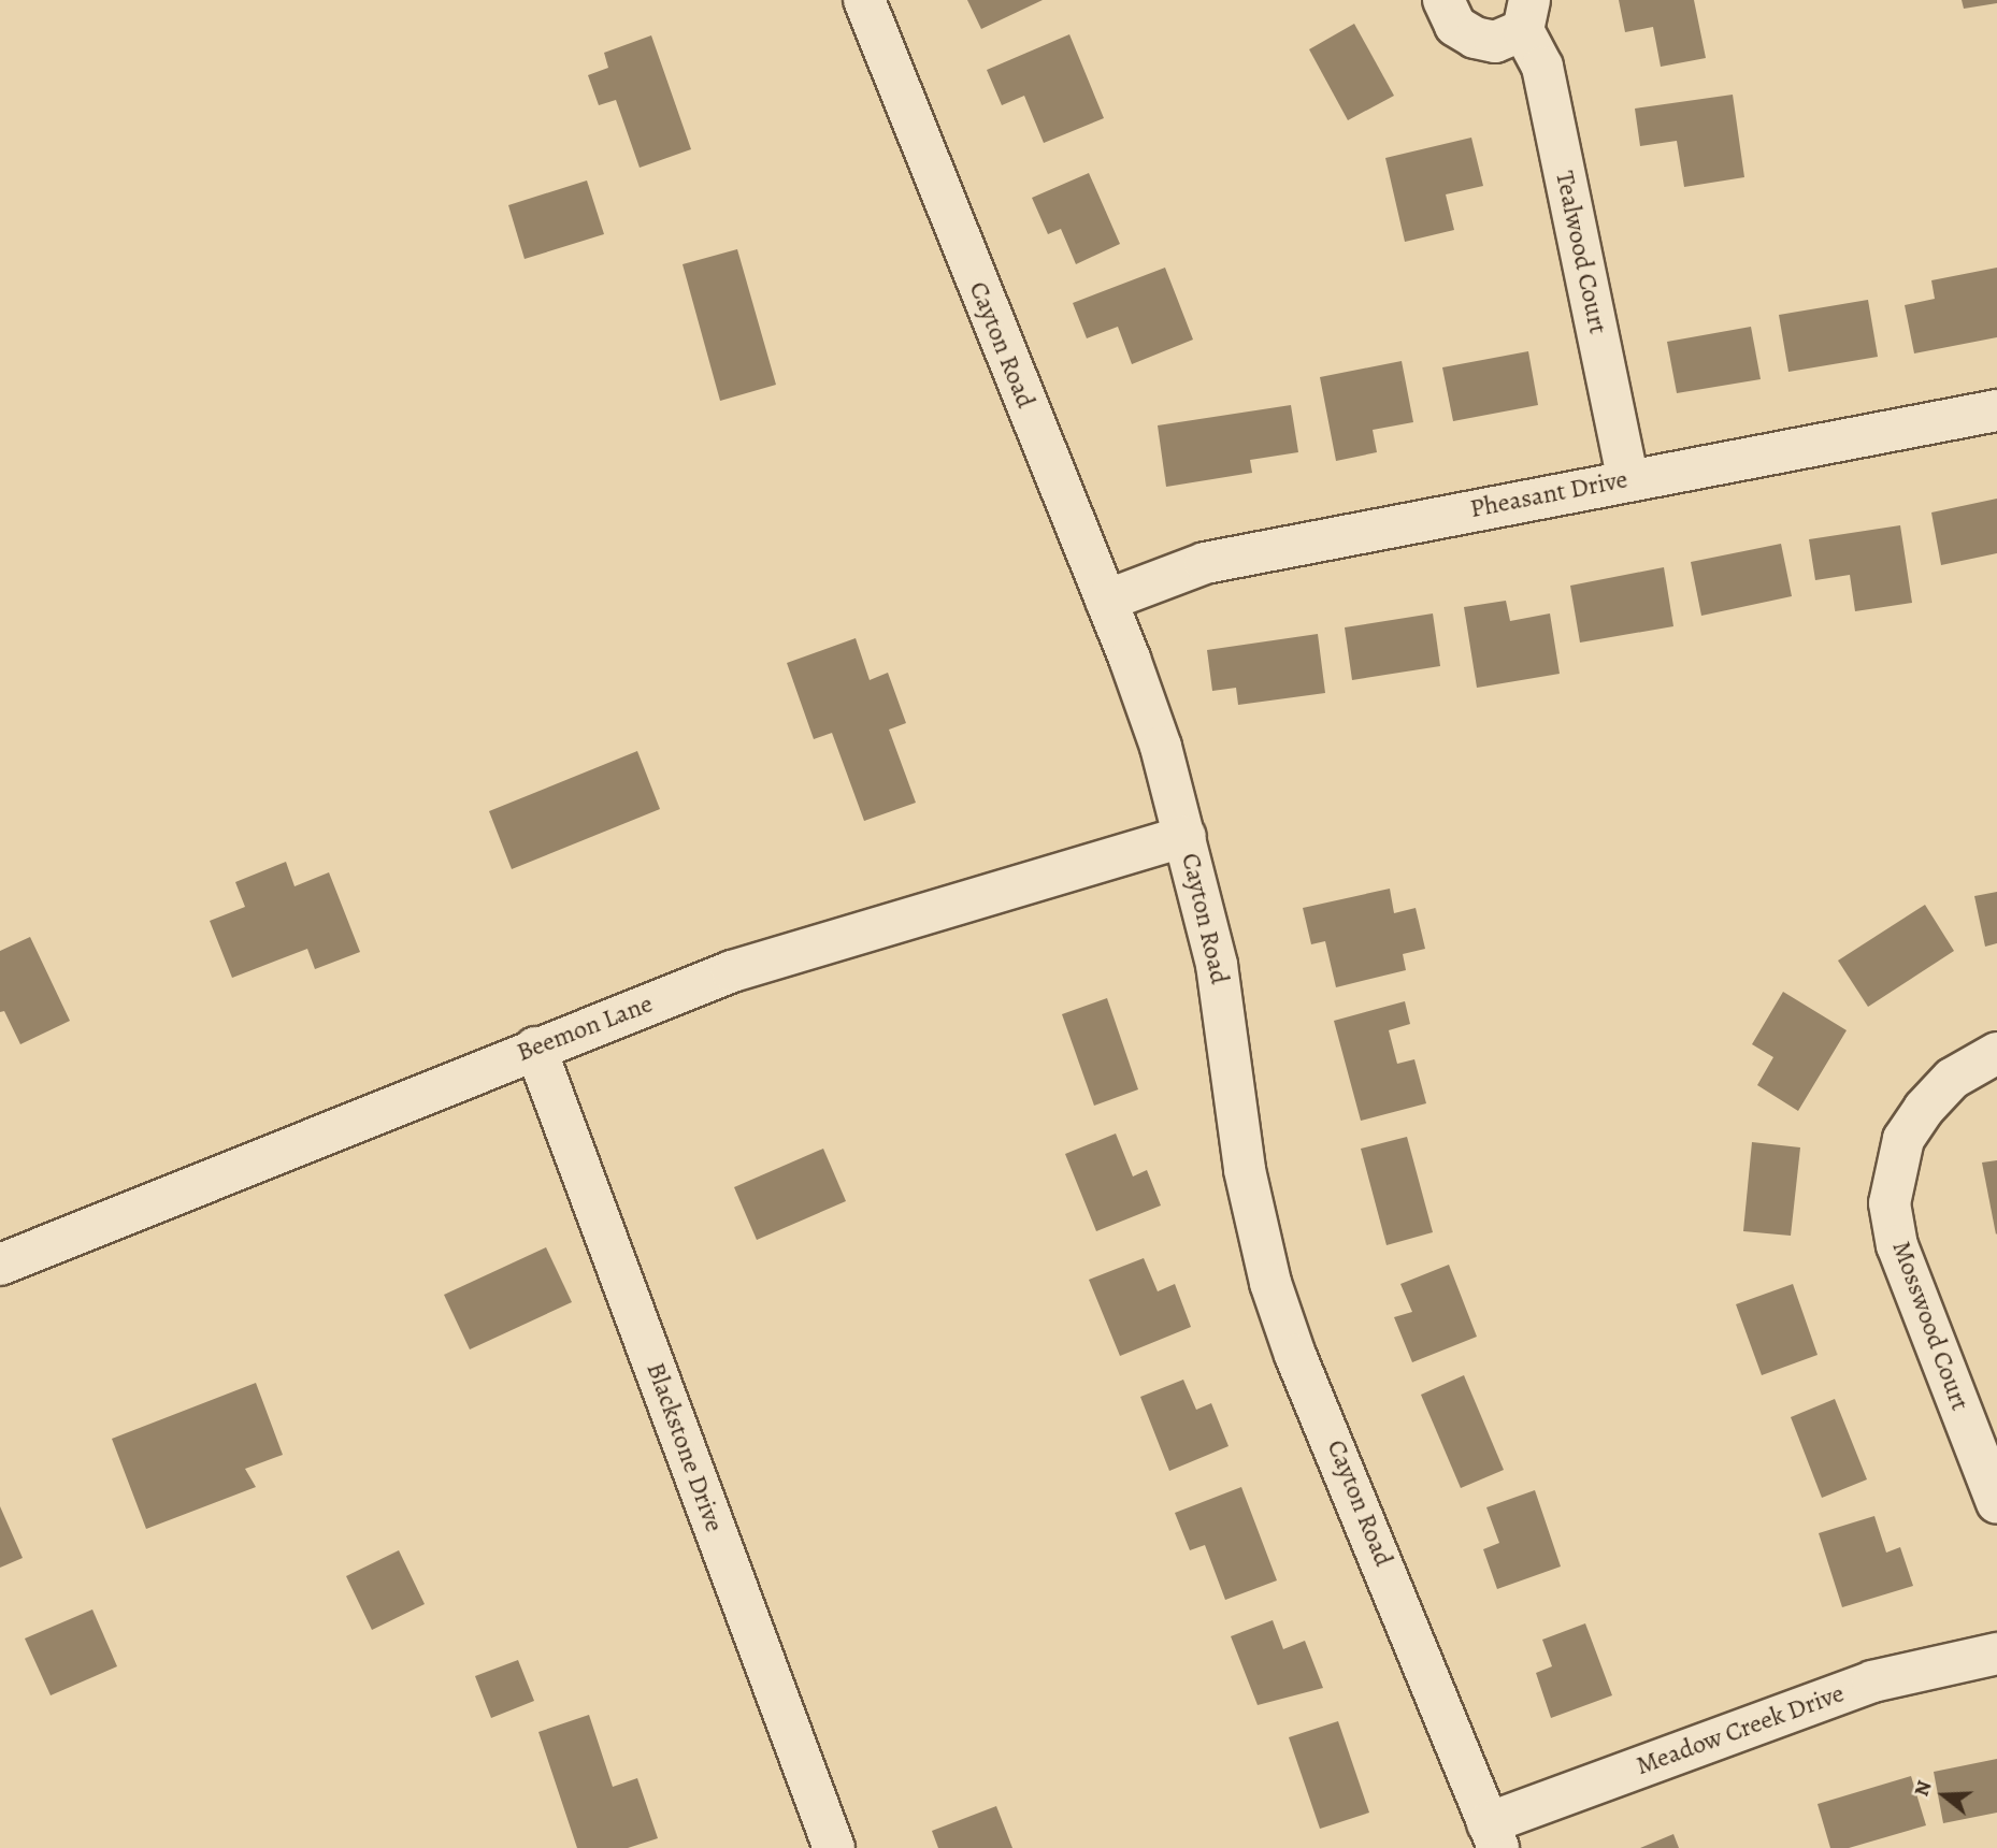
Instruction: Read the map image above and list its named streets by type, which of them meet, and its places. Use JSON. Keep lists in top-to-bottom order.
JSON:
{
  "streets": {
    "street": [
      "Tealwood Court",
      "Cayton Road",
      "Pheasant Drive",
      "Beemon Lane",
      "Mosswood Court",
      "Blackstone Drive",
      "Meadow Creek Drive"
    ]
  },
  "crossings": [
    ["Tealwood Court", "Pheasant Drive"],
    ["Cayton Road", "Pheasant Drive"],
    ["Cayton Road", "Beemon Lane"],
    ["Cayton Road", "Meadow Creek Drive"],
    ["Beemon Lane", "Blackstone Drive"]
  ],
  "north": "left"
}
